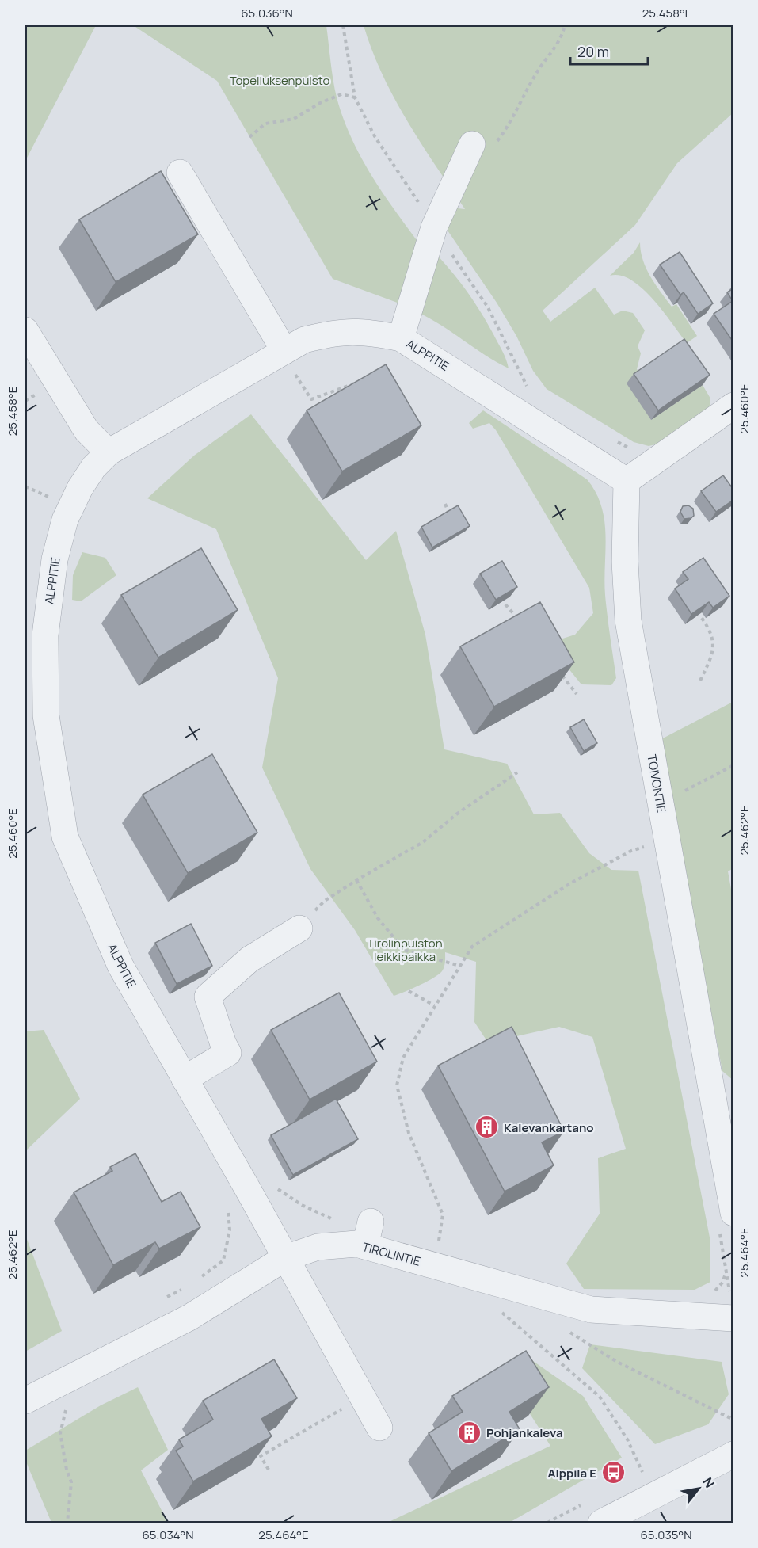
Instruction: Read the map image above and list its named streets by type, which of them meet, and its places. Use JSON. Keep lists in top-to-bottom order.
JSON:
{
  "streets": {
    "street": ["ALPPITIE", "TOIVONTIE", "TIROLINTIE"]
  },
  "crossings": [
    ["ALPPITIE", "TOIVONTIE"],
    ["ALPPITIE", "TIROLINTIE"]
  ],
  "parks": ["Topeliuksenpuisto", "Tirolinpuiston leikkipaikka"],
  "places": {
    "building": ["Kalevankartano", "Pohjankaleva"],
    "bus stop": ["Alppila E"]
  },
  "scale_bar": "20 m",
  "north": "top right",
  "coordinates": [
    "65.036°N",
    "25.458°E",
    "25.460°E",
    "25.462°E",
    "25.464°E",
    "65.034°N",
    "65.035°N"
  ]
}
